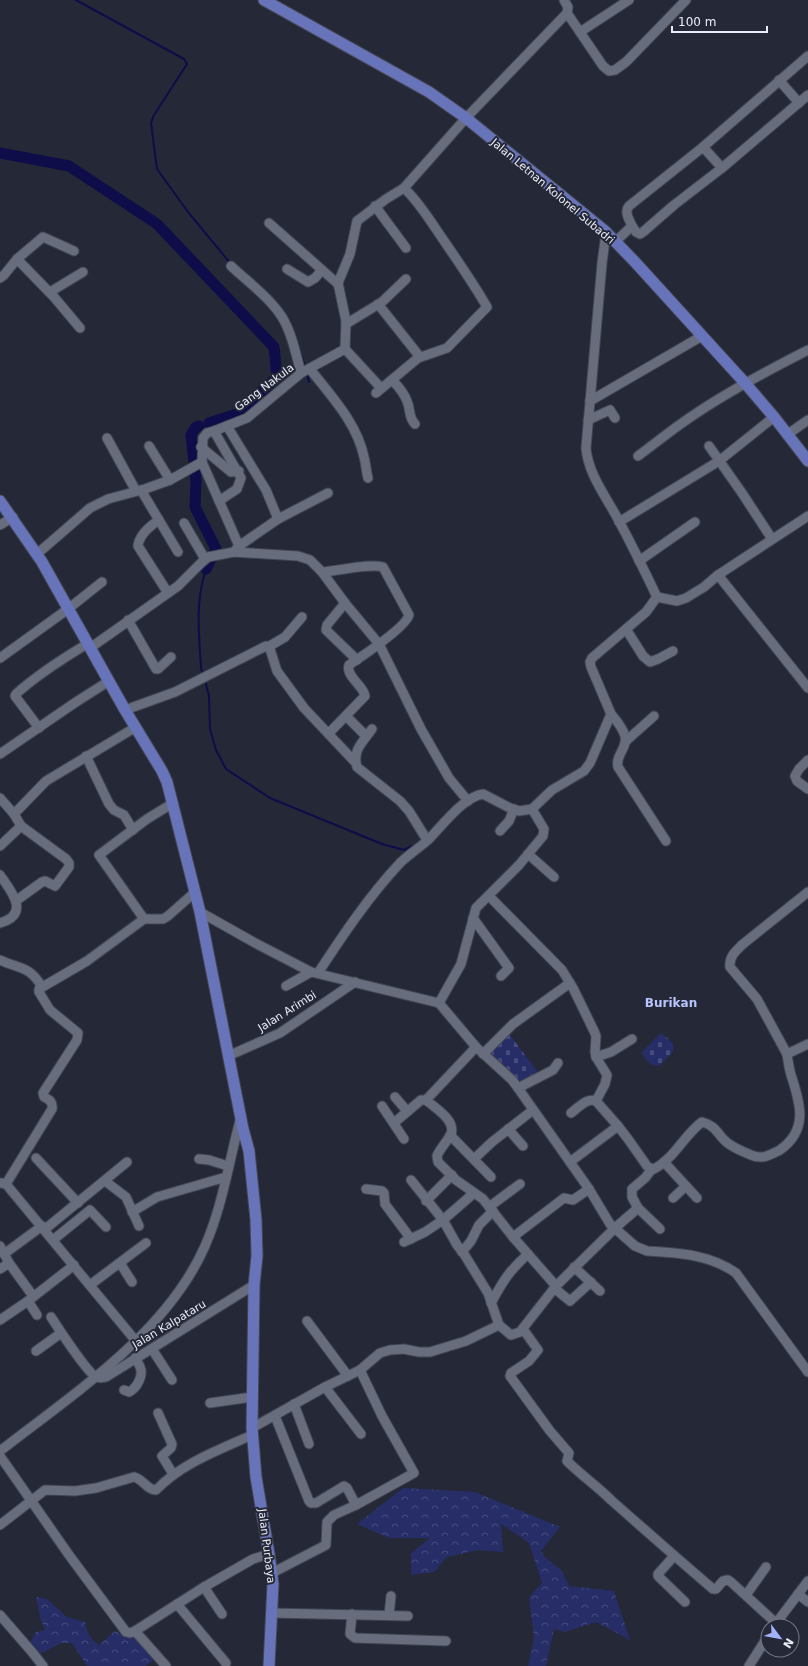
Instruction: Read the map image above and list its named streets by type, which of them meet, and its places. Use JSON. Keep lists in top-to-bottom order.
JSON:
{
  "streets": {
    "main road": ["Jalan Letnan Kolonel Subadri", "Jalan Purbaya"],
    "street": ["Gang Nakula", "Jalan Arimbi", "Jalan Kalpataru"]
  },
  "crossings": [
    ["Jalan Arimbi", "Jalan Purbaya"],
    ["Jalan Kalpataru", "Jalan Purbaya"]
  ],
  "districts": ["Burikan"],
  "scale_bar": "100 m",
  "north": "bottom right"
}
